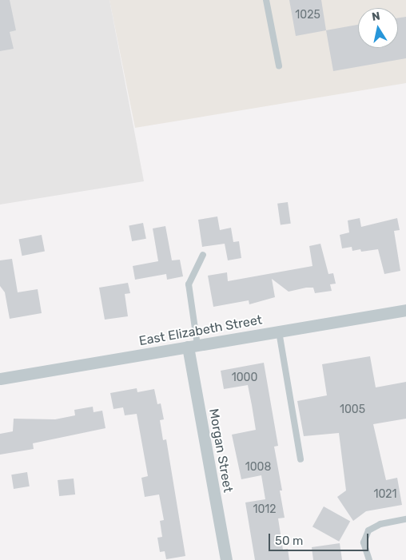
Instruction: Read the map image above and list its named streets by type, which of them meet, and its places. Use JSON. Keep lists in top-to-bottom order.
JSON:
{
  "streets": {
    "street": ["East Elizabeth Street", "Morgan Street"]
  },
  "crossings": [
    ["East Elizabeth Street", "Morgan Street"]
  ],
  "house_numbers": [
    "1025",
    "1000",
    "1005",
    "1008",
    "1021",
    "1012"
  ],
  "scale_bar": "50 m",
  "north": "top"
}
